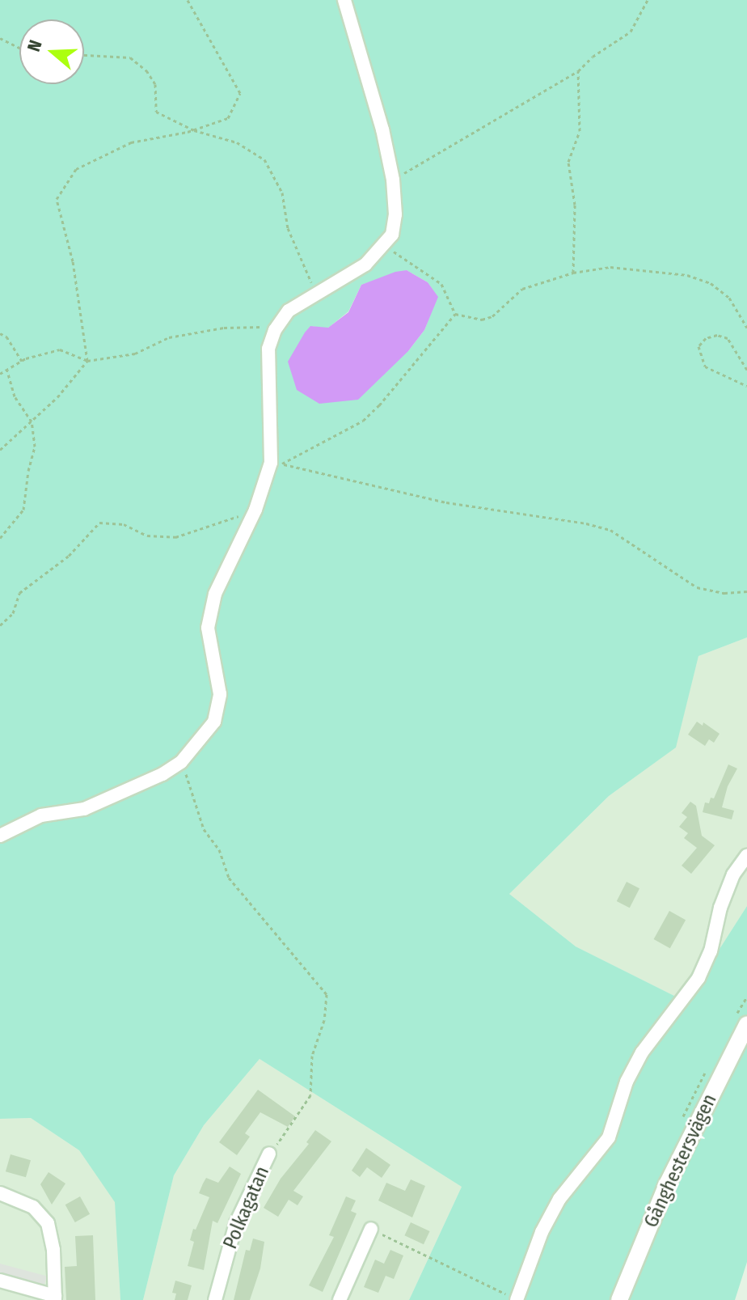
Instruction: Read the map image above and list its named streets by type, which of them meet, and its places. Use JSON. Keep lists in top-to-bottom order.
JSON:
{
  "streets": {
    "street": ["Gånghestersvägen", "Polkagatan"]
  },
  "north": "left"
}
